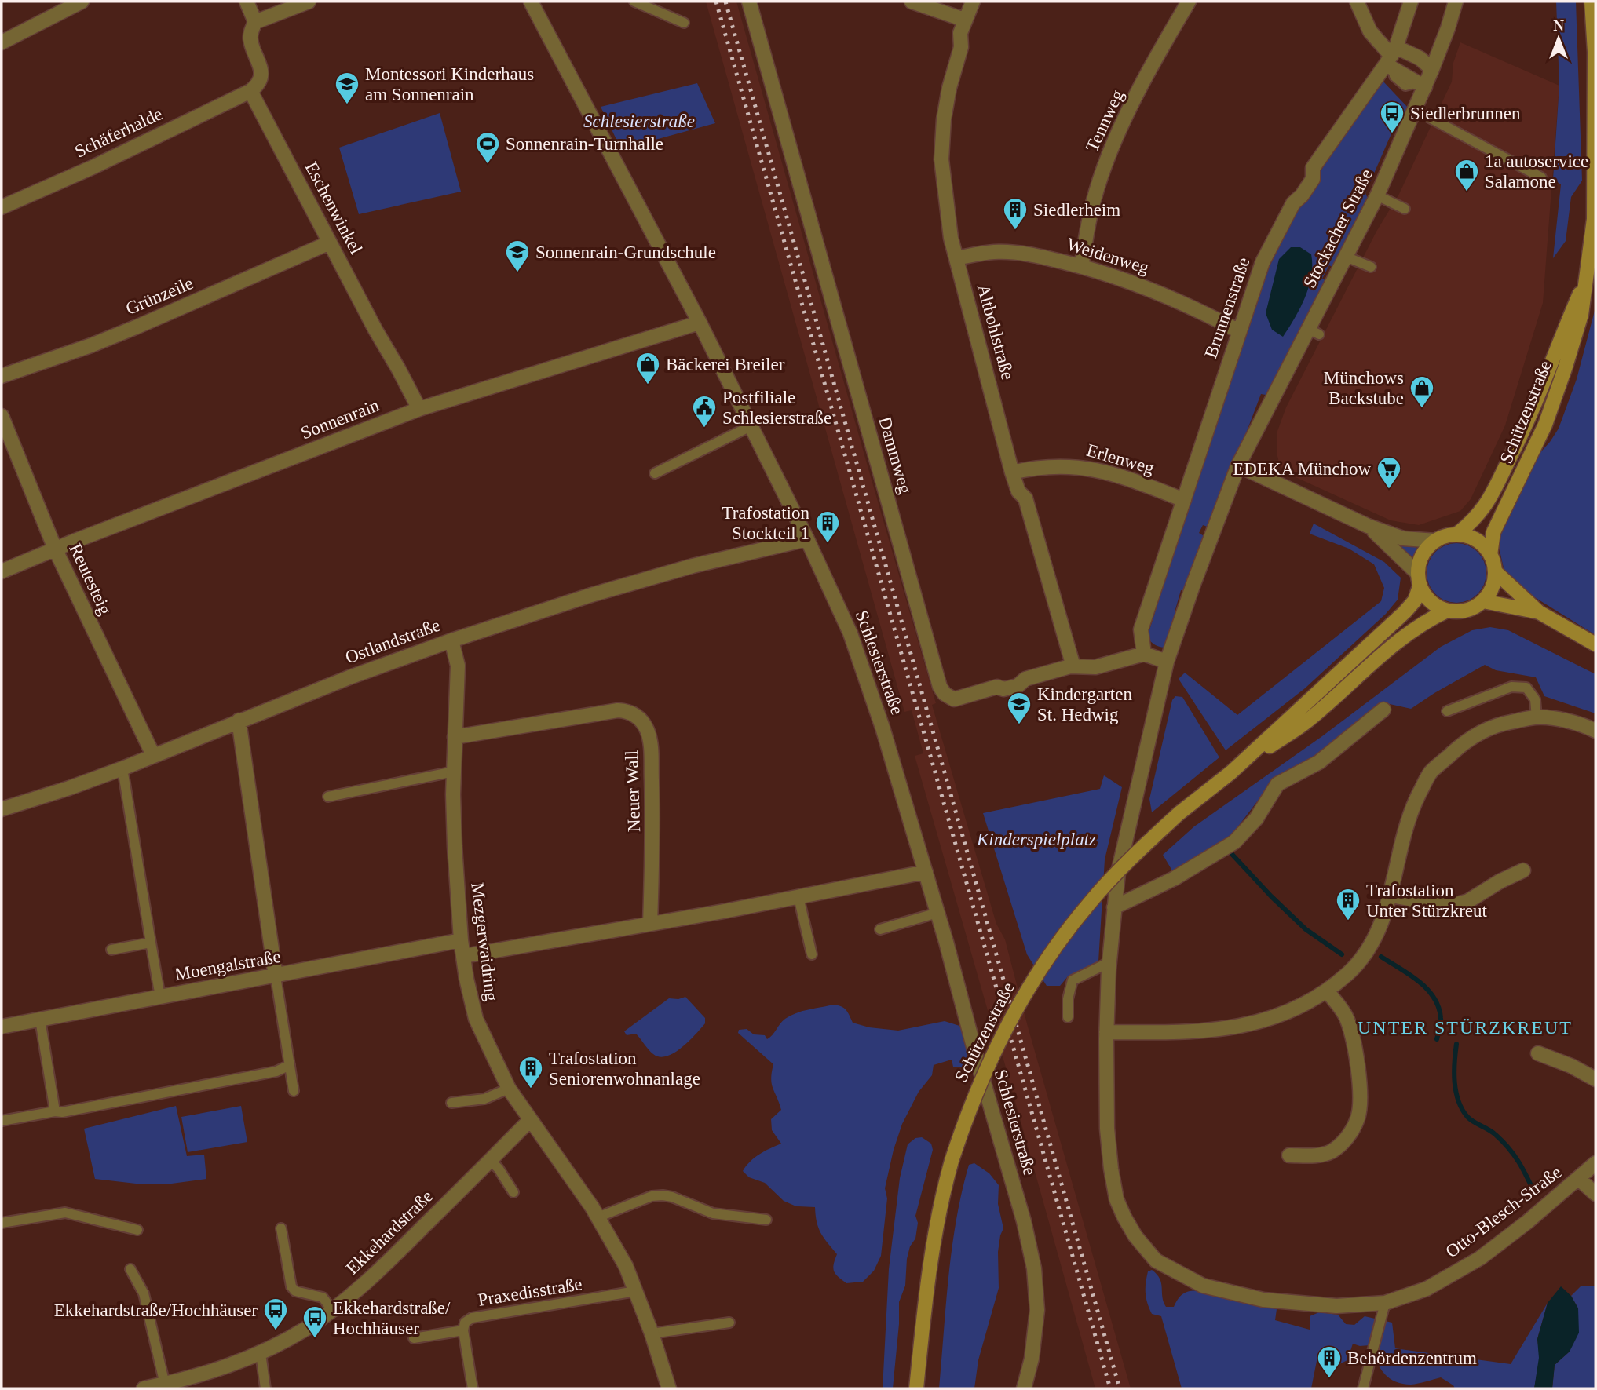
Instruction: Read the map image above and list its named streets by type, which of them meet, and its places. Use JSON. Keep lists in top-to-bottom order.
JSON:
{
  "streets": {
    "main road": ["Schützenstraße"],
    "street": [
      "Tennweg",
      "Schäferhalde",
      "Eschenwinkel",
      "Stockacher Straße",
      "Weidenweg",
      "Grünzeile",
      "Brunnenstraße",
      "Altbohlstraße",
      "Sonnenrain",
      "Dammweg",
      "Erlenweg",
      "Reutesteig",
      "Ostlandstraße",
      "Schlesierstraße",
      "Neuer Wall",
      "Mezgerwaidring",
      "Moengalstraße",
      "Otto-Blesch-Straße",
      "Ekkehardstraße"
    ],
    "lane": ["Praxedisstraße"]
  },
  "crossings": [
    ["Tennweg", "Weidenweg"],
    ["Schäferhalde", "Eschenwinkel"],
    ["Eschenwinkel", "Grünzeile"],
    ["Eschenwinkel", "Sonnenrain"],
    ["Stockacher Straße", "Otto-Blesch-Straße"],
    ["Weidenweg", "Brunnenstraße"],
    ["Weidenweg", "Altbohlstraße"],
    ["Brunnenstraße", "Dammweg"],
    ["Brunnenstraße", "Erlenweg"],
    ["Altbohlstraße", "Dammweg"],
    ["Altbohlstraße", "Erlenweg"],
    ["Sonnenrain", "Reutesteig"],
    ["Sonnenrain", "Schlesierstraße"],
    ["Reutesteig", "Ostlandstraße"],
    ["Ostlandstraße", "Schlesierstraße"],
    ["Ostlandstraße", "Mezgerwaidring"],
    ["Neuer Wall", "Mezgerwaidring"],
    ["Mezgerwaidring", "Moengalstraße"],
    ["Mezgerwaidring", "Ekkehardstraße"],
    ["Mezgerwaidring", "Praxedisstraße"]
  ],
  "districts": ["UNTER STÜRZKREUT"],
  "parks": ["Schlesierstraße", "Kinderspielplatz"],
  "places": {
    "school or university": ["Montessori Kinderhaus am Sonnenrain", "Sonnenrain-Grundschule", "Kindergarten St. Hedwig"],
    "bus stop": ["Siedlerbrunnen", "Ekkehardstraße/Hochhäuser", "Ekkehardstraße/ Hochhäuser"],
    "sports": ["Sonnenrain-Turnhalle"],
    "shop": ["1a autoservice Salamone", "Bäckerei Breiler", "Münchows Backstube"],
    "building": [
      "Siedlerheim",
      "Trafostation Stockteil 1",
      "Trafostation Unter Stürzkreut",
      "Trafostation Seniorenwohnanlage",
      "Behördenzentrum"
    ],
    "public building": ["Postfiliale Schlesierstraße"],
    "supermarket": ["EDEKA Münchow"]
  },
  "north": "top"
}
